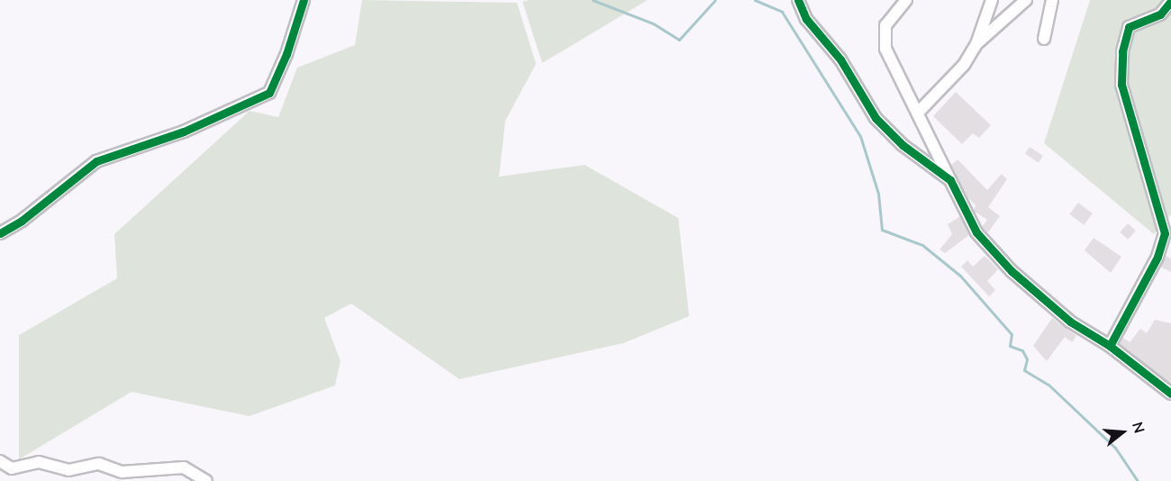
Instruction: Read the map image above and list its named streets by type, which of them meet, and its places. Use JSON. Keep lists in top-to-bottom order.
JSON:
{
  "north": "right"
}
